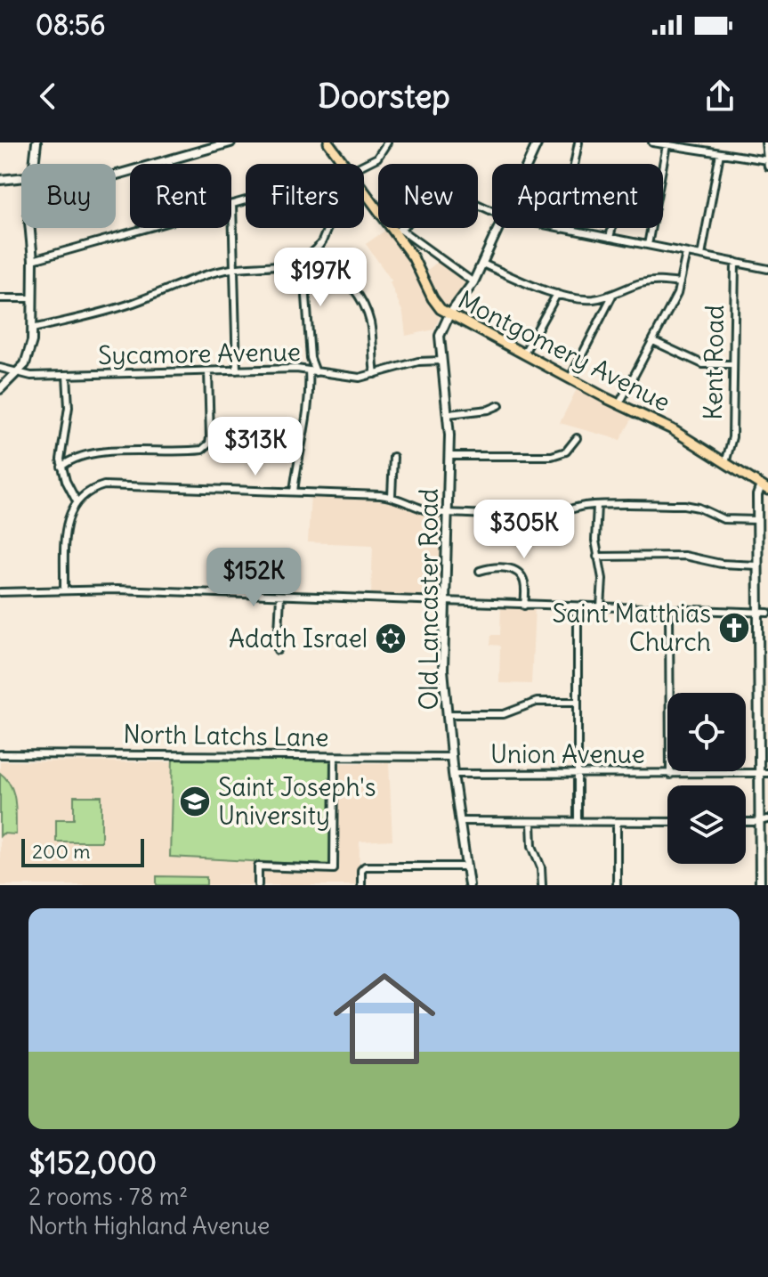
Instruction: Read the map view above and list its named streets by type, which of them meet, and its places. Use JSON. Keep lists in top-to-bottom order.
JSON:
{
  "streets": {
    "main road": ["Montgomery Avenue"],
    "street": [
      "Sycamore Avenue",
      "Kent Road",
      "Old Lancaster Road",
      "North Latchs Lane",
      "Union Avenue"
    ]
  },
  "crossings": [
    ["Montgomery Avenue", "Kent Road"],
    ["Montgomery Avenue", "Old Lancaster Road"],
    ["Sycamore Avenue", "Old Lancaster Road"],
    ["Old Lancaster Road", "North Latchs Lane"],
    ["Old Lancaster Road", "Union Avenue"]
  ],
  "places": {
    "church": ["Saint Matthias Church"],
    "synagogue": ["Adath Israel"],
    "school or university": ["Saint Joseph's University"]
  },
  "scale_bar": "200 m",
  "page": {
    "status": "08:56",
    "header": "Doorstep",
    "chip": [
      "Buy",
      "Rent",
      "Filters",
      "New",
      "Apartment"
    ],
    "price": [
      "$197K",
      "$313K",
      "$305K",
      "$152K"
    ],
    "scale": "200 m",
    "list": [
      {
        "name": "$152,000",
        "note": "2 rooms · 78 m² · North Highland Avenue"
      }
    ]
  }
}
